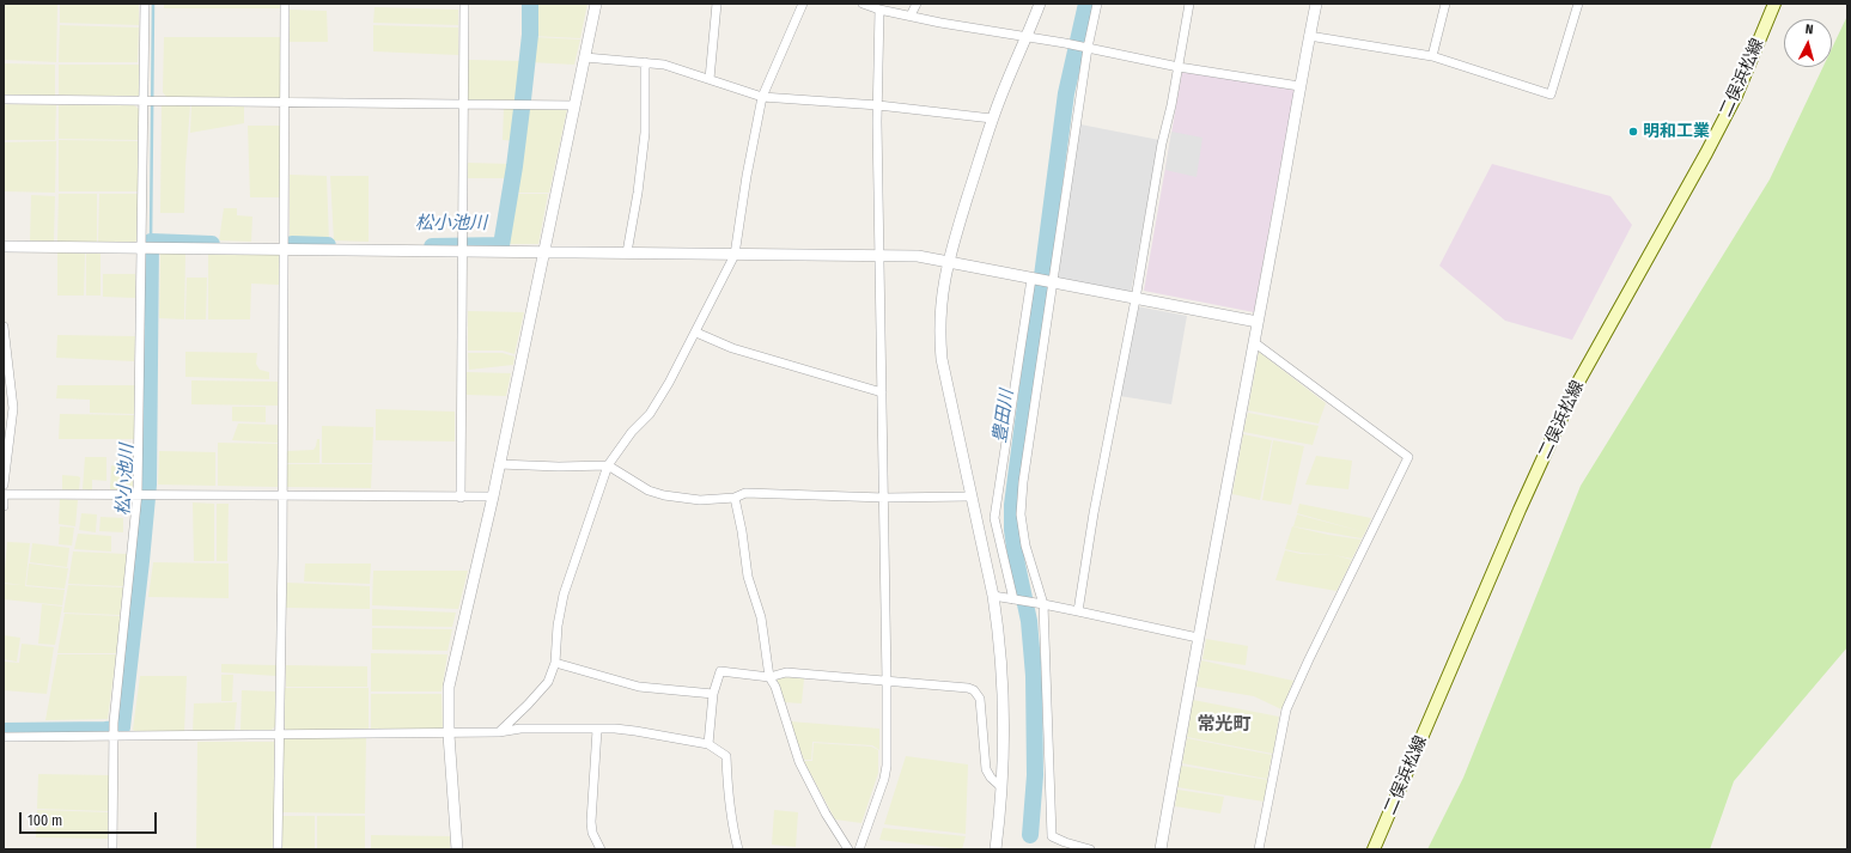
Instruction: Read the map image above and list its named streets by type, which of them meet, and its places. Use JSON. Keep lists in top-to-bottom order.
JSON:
{
  "streets": {
    "main road": ["二俣浜松線"]
  },
  "districts": ["常光町"],
  "water": ["松小池川", "豊田川"],
  "places": ["明和工業"],
  "scale_bar": "100 m",
  "north": "top"
}
